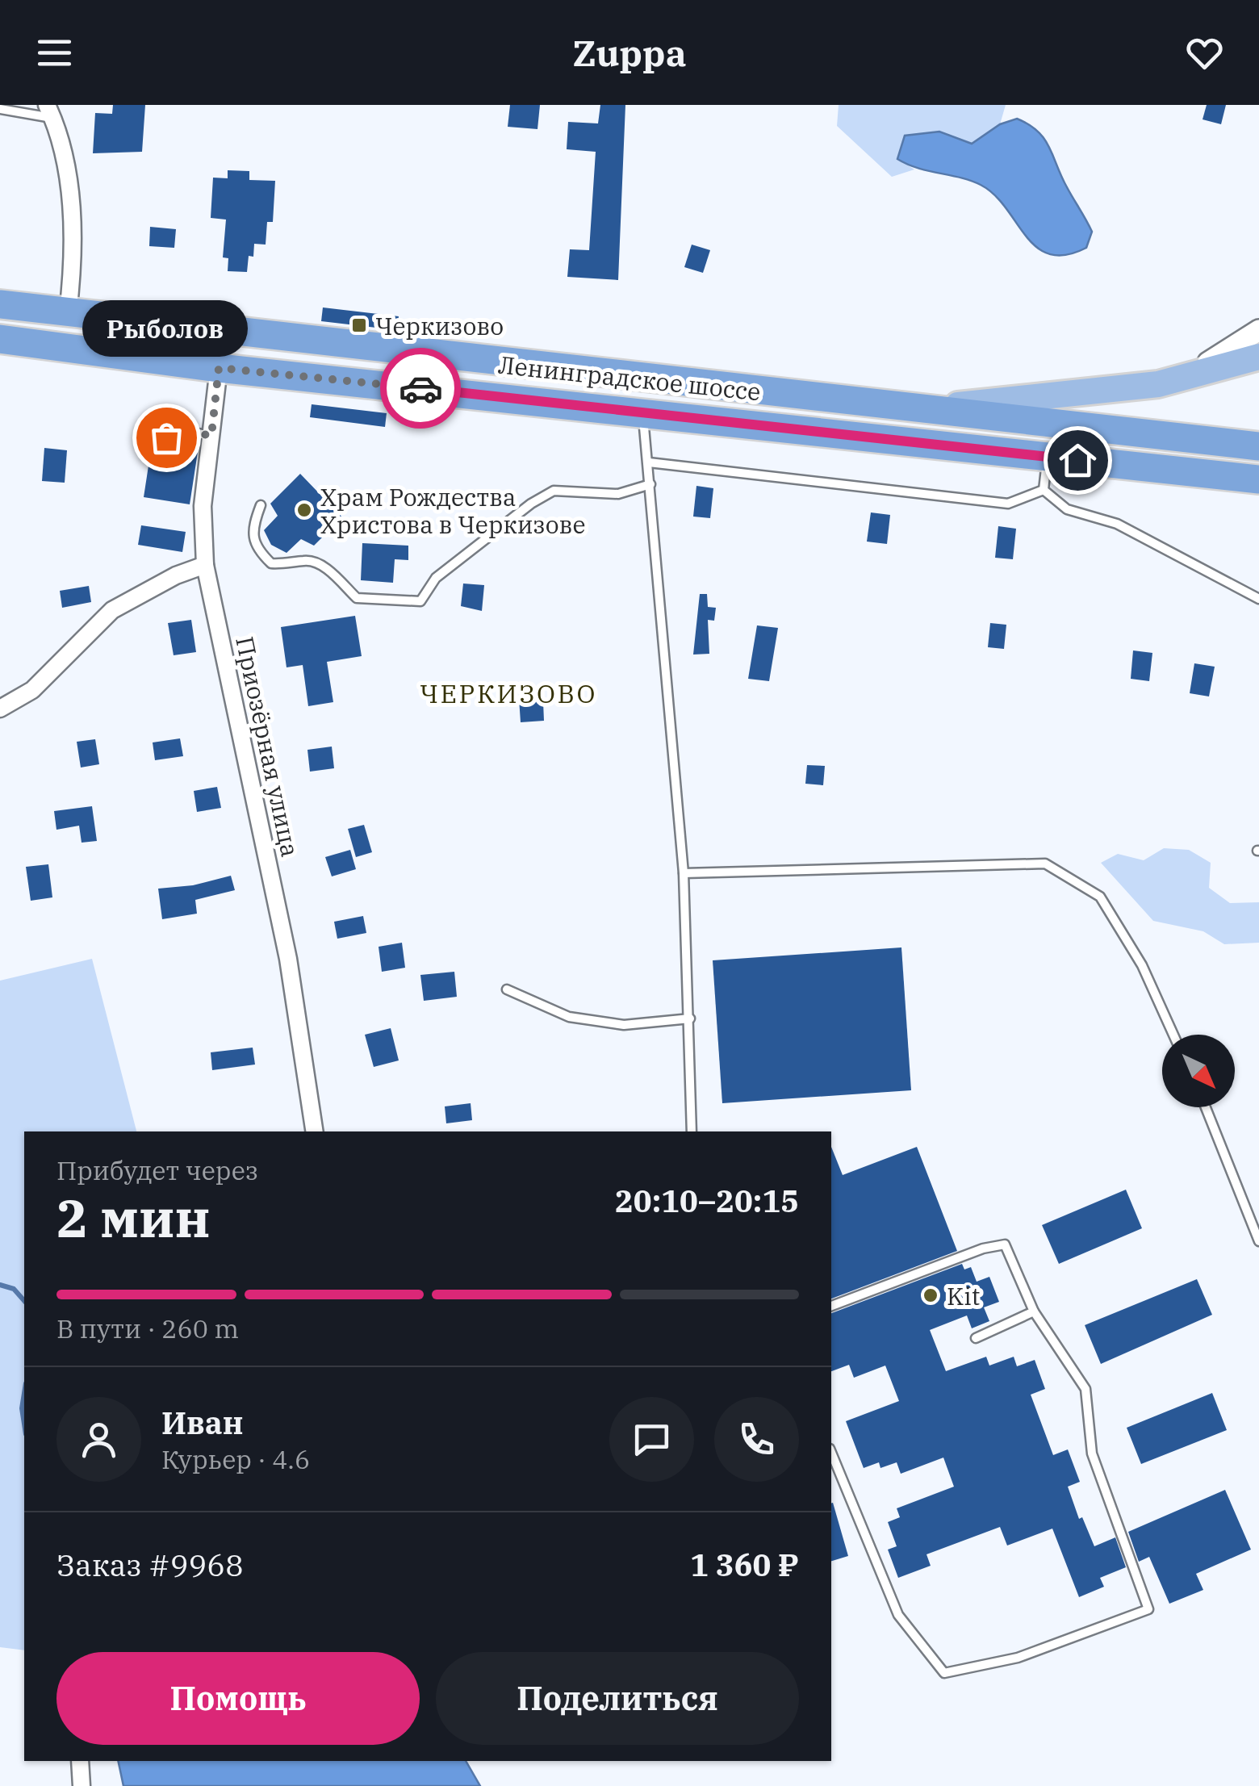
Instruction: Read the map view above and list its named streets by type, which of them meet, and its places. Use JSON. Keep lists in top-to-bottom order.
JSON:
{
  "streets": {
    "highway": ["Ленинградское шоссе"],
    "street": ["Приозёрная улица"]
  },
  "crossings": [
    ["Ленинградское шоссе", "Приозёрная улица"]
  ],
  "districts": ["ЧЕРКИЗОВО"],
  "places": {
    "transit": ["Черкизово"],
    "other": ["Рыболов", "Храм Рождества Христова в Черкизове", "Kit"]
  },
  "north": "bottom right",
  "page": {
    "header": "Zuppa",
    "bubble": "Рыболов",
    "heading": ["2 мин", "Прибудет через", "20:10–20:15"],
    "panel": [
      "Иван",
      "Курьер · 4.6",
      "Заказ #9968",
      "1 360 ₽"
    ],
    "bar": "В пути · 260 m",
    "buttons": ["Помощь", "Поделиться"]
  }
}
